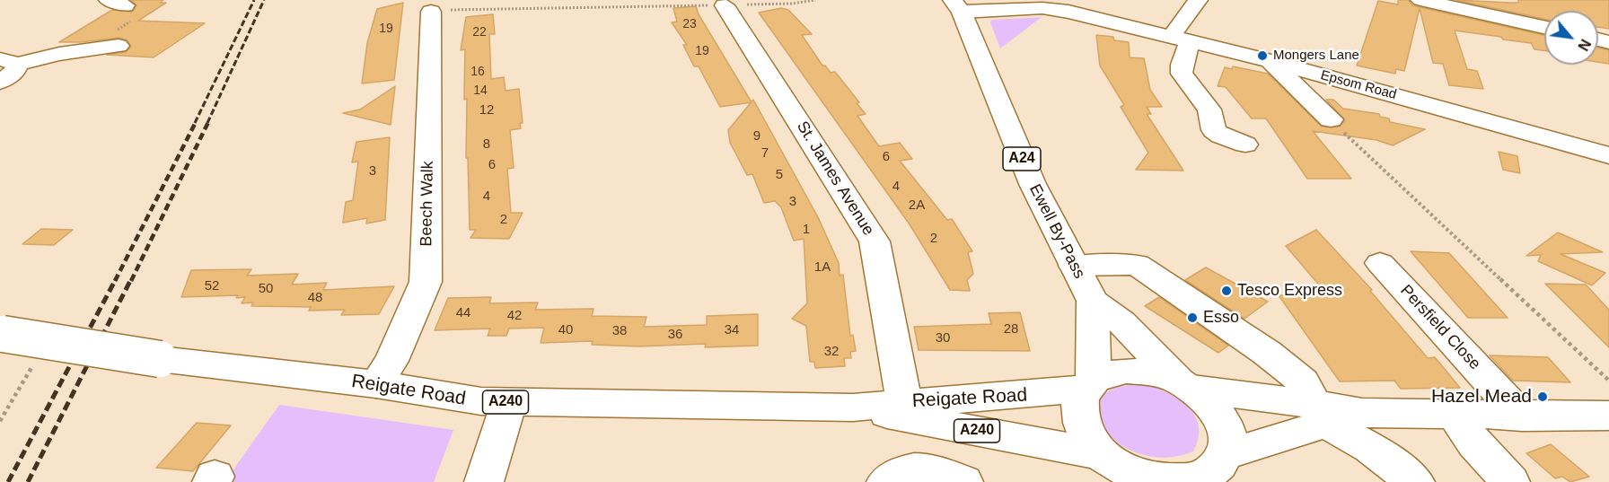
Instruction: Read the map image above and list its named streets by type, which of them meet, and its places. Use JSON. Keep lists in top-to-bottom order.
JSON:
{
  "streets": {
    "main road": [
      "Epsom Road",
      "A24",
      "St. James Avenue",
      "Beech Walk",
      "Ewell By-Pass",
      "Persfield Close",
      "Reigate Road",
      "A240"
    ]
  },
  "crossings": [
    ["Epsom Road", "Ewell By-Pass"],
    ["St. James Avenue", "Reigate Road"],
    ["Beech Walk", "Reigate Road"],
    ["Ewell By-Pass", "Reigate Road"]
  ],
  "places": [
    "Mongers Lane",
    "Tesco Express",
    "Esso",
    "Hazel Mead"
  ],
  "house_numbers": [
    "23",
    "19",
    "22",
    "19",
    "16",
    "14",
    "12",
    "9",
    "8",
    "7",
    "6",
    "6",
    "3",
    "5",
    "4",
    "4",
    "3",
    "2A",
    "2",
    "1",
    "2",
    "1A",
    "52",
    "50",
    "48",
    "44",
    "42",
    "28",
    "40",
    "34",
    "38",
    "36",
    "30",
    "32"
  ],
  "north": "bottom right"
}
